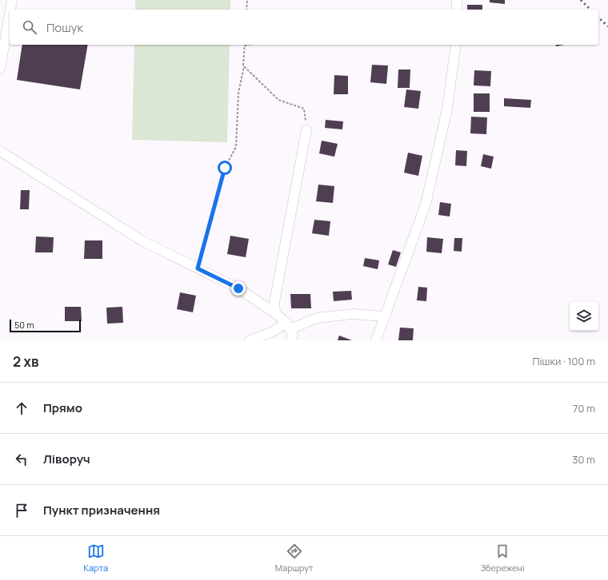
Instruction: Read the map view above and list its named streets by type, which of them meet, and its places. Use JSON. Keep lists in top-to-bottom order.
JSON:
{
  "scale_bar": "50 m",
  "page": {
    "search": "Пошук",
    "scale": "50 m",
    "heading": ["2 хв", "Пішки · 100 m"],
    "list": [
      ["Прямо", "70 m"],
      ["Ліворуч", "30 m"],
      "Пункт призначення"
    ],
    "nav": ["Карта", "Маршрут", "Збережені"]
  }
}
